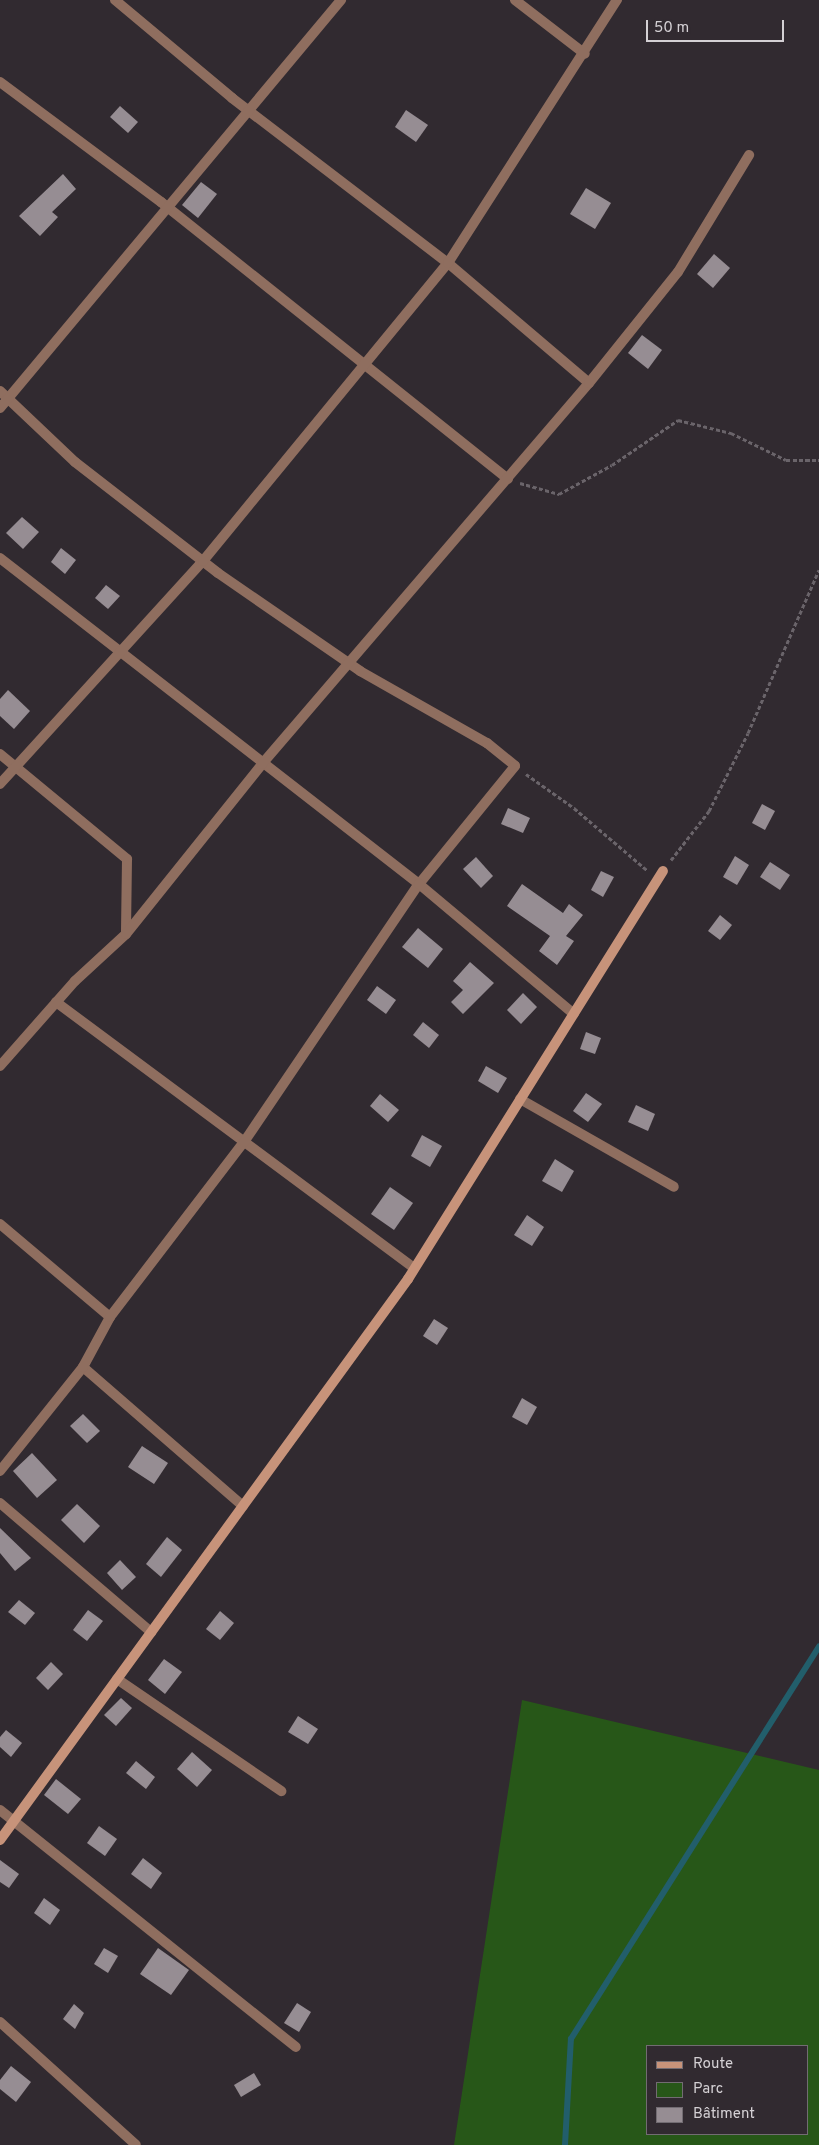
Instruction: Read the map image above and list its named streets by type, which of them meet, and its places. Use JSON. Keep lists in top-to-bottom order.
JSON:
{
  "legend": ["Route", "Parc", "Bâtiment"],
  "scale_bar": "50 m"
}
